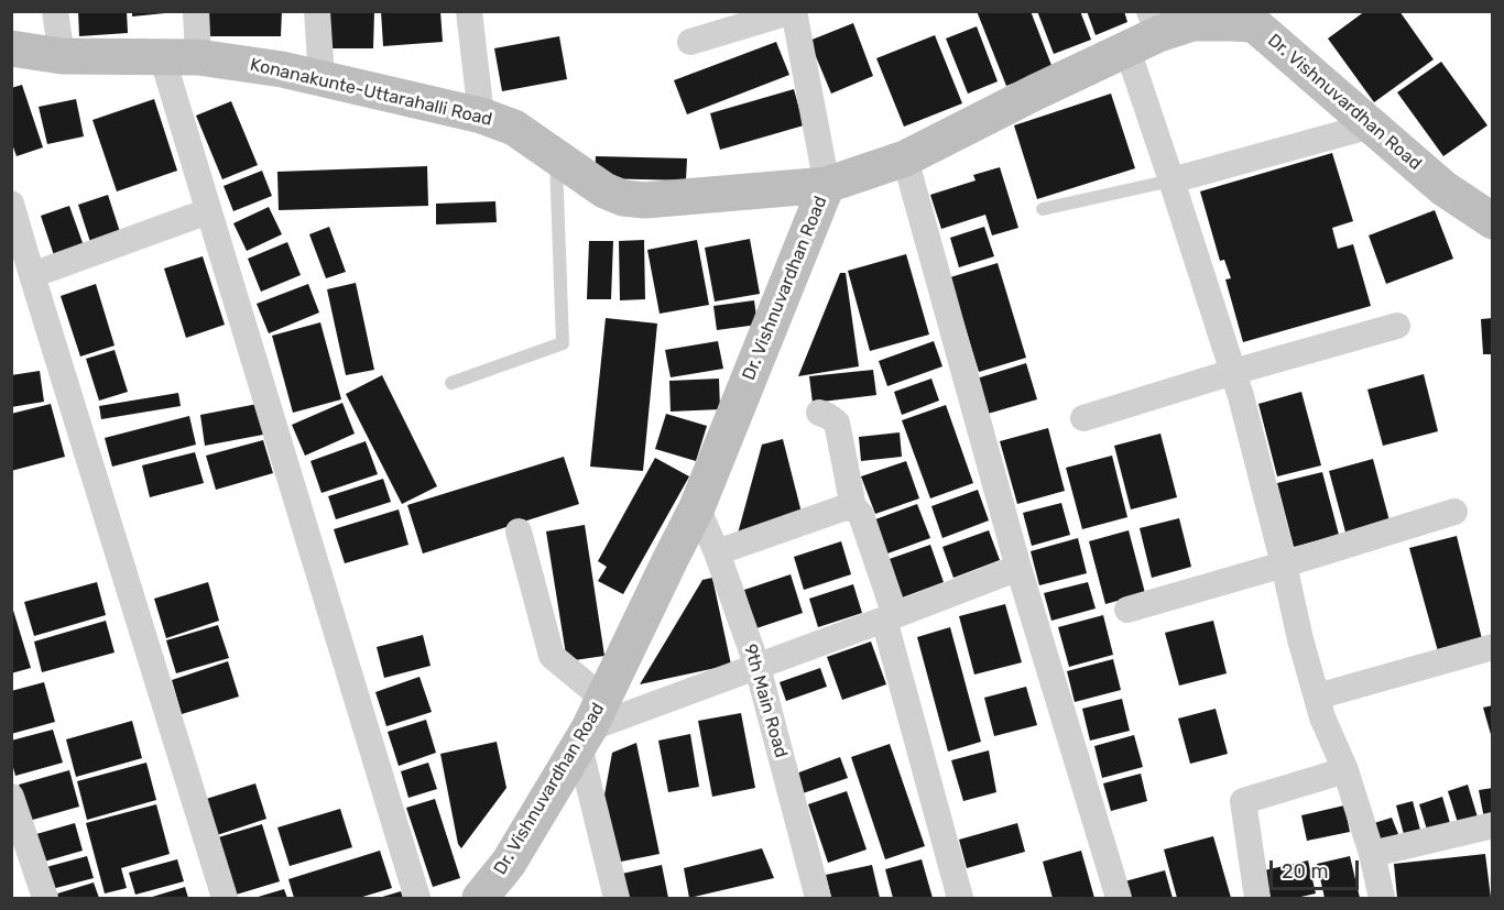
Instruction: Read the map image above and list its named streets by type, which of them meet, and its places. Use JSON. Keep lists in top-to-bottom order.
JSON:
{
  "streets": {
    "main road": ["Konanakunte-Uttarahalli Road", "Dr. Vishnuvardhan Road"],
    "street": ["9th Main Road"]
  },
  "crossings": [
    ["Konanakunte-Uttarahalli Road", "Dr. Vishnuvardhan Road"],
    ["Dr. Vishnuvardhan Road", "9th Main Road"]
  ],
  "scale_bar": "20 m"
}
